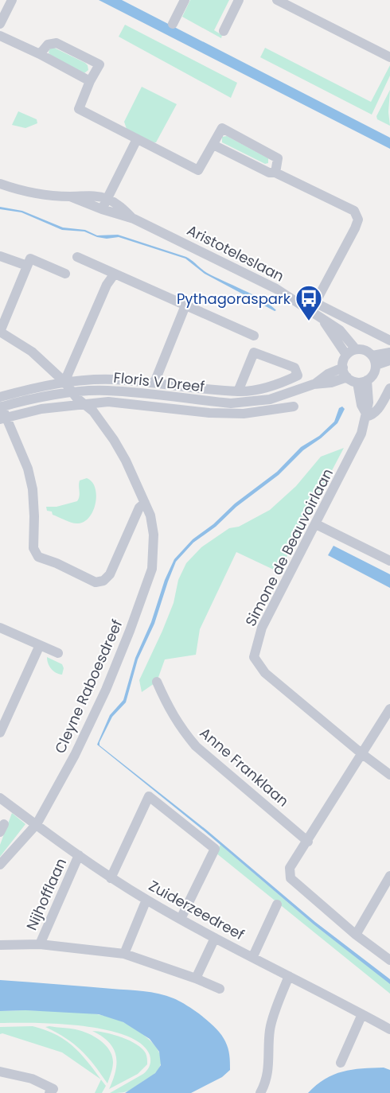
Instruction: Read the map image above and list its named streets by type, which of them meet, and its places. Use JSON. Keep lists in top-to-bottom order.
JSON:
{
  "streets": {
    "street": [
      "Aristoteleslaan",
      "Floris V Dreef",
      "Simone de Beauvoirlaan",
      "Cleyne Raboesdreef",
      "Anne Franklaan",
      "Nijhofflaan",
      "Zuiderzeedreef"
    ]
  },
  "crossings": [
    ["Aristoteleslaan", "Floris V Dreef"],
    ["Aristoteleslaan", "Simone de Beauvoirlaan"],
    ["Floris V Dreef", "Simone de Beauvoirlaan"],
    ["Floris V Dreef", "Cleyne Raboesdreef"],
    ["Cleyne Raboesdreef", "Zuiderzeedreef"],
    ["Nijhofflaan", "Zuiderzeedreef"]
  ],
  "places": {
    "bus stop": ["Pythagoraspark"]
  }
}
